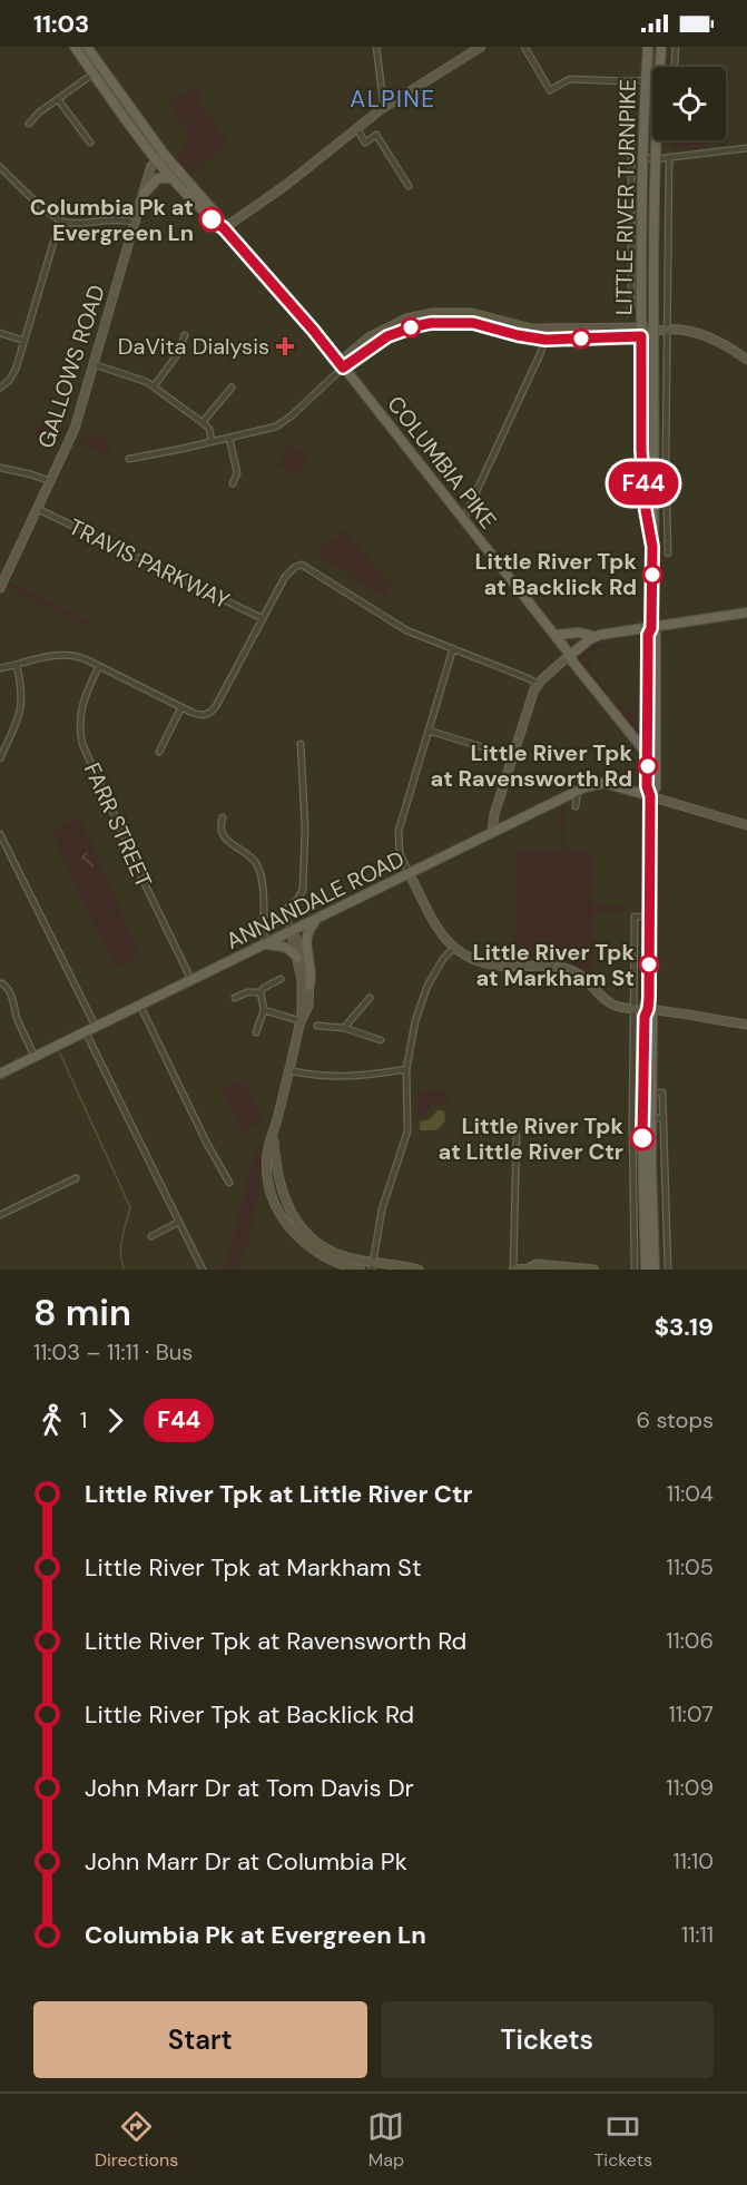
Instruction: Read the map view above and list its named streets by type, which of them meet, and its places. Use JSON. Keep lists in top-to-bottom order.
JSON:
{
  "streets": {
    "main road": ["LITTLE RIVER TURNPIKE", "COLUMBIA PIKE", "ANNANDALE ROAD"],
    "street": ["GALLOWS ROAD", "TRAVIS PARKWAY", "FARR STREET"]
  },
  "crossings": [
    ["LITTLE RIVER TURNPIKE", "COLUMBIA PIKE"],
    ["LITTLE RIVER TURNPIKE", "ANNANDALE ROAD"],
    ["GALLOWS ROAD", "COLUMBIA PIKE"],
    ["GALLOWS ROAD", "TRAVIS PARKWAY"],
    ["FARR STREET", "ANNANDALE ROAD"]
  ],
  "districts": ["ALPINE"],
  "places": {
    "other": [
      "Columbia Pk at Evergreen Ln",
      "Little River Tpk at Backlick Rd",
      "Little River Tpk at Ravensworth Rd",
      "Little River Tpk at Markham St",
      "Little River Tpk at Little River Ctr"
    ],
    "health": ["DaVita Dialysis"]
  },
  "lines": ["bus line F44"],
  "page": {
    "status": "11:03",
    "on_map": "F44",
    "heading": ["8 min", "11:03 – 11:11 · Bus", "$3.19"],
    "legs": ["1", "F44", "6 stops"],
    "list": [
      {
        "name": "Little River Tpk at Little River Ctr",
        "value": "11:04"
      },
      {
        "name": "Little River Tpk at Markham St",
        "value": "11:05"
      },
      {
        "name": "Little River Tpk at Ravensworth Rd",
        "value": "11:06"
      },
      {
        "name": "Little River Tpk at Backlick Rd",
        "value": "11:07"
      },
      {
        "name": "John Marr Dr at Tom Davis Dr",
        "value": "11:09"
      },
      {
        "name": "John Marr Dr at Columbia Pk",
        "value": "11:10"
      },
      {
        "name": "Columbia Pk at Evergreen Ln",
        "value": "11:11"
      }
    ],
    "buttons": ["Start", "Tickets"],
    "tabs": ["Directions", "Map", "Tickets"]
  }
}
